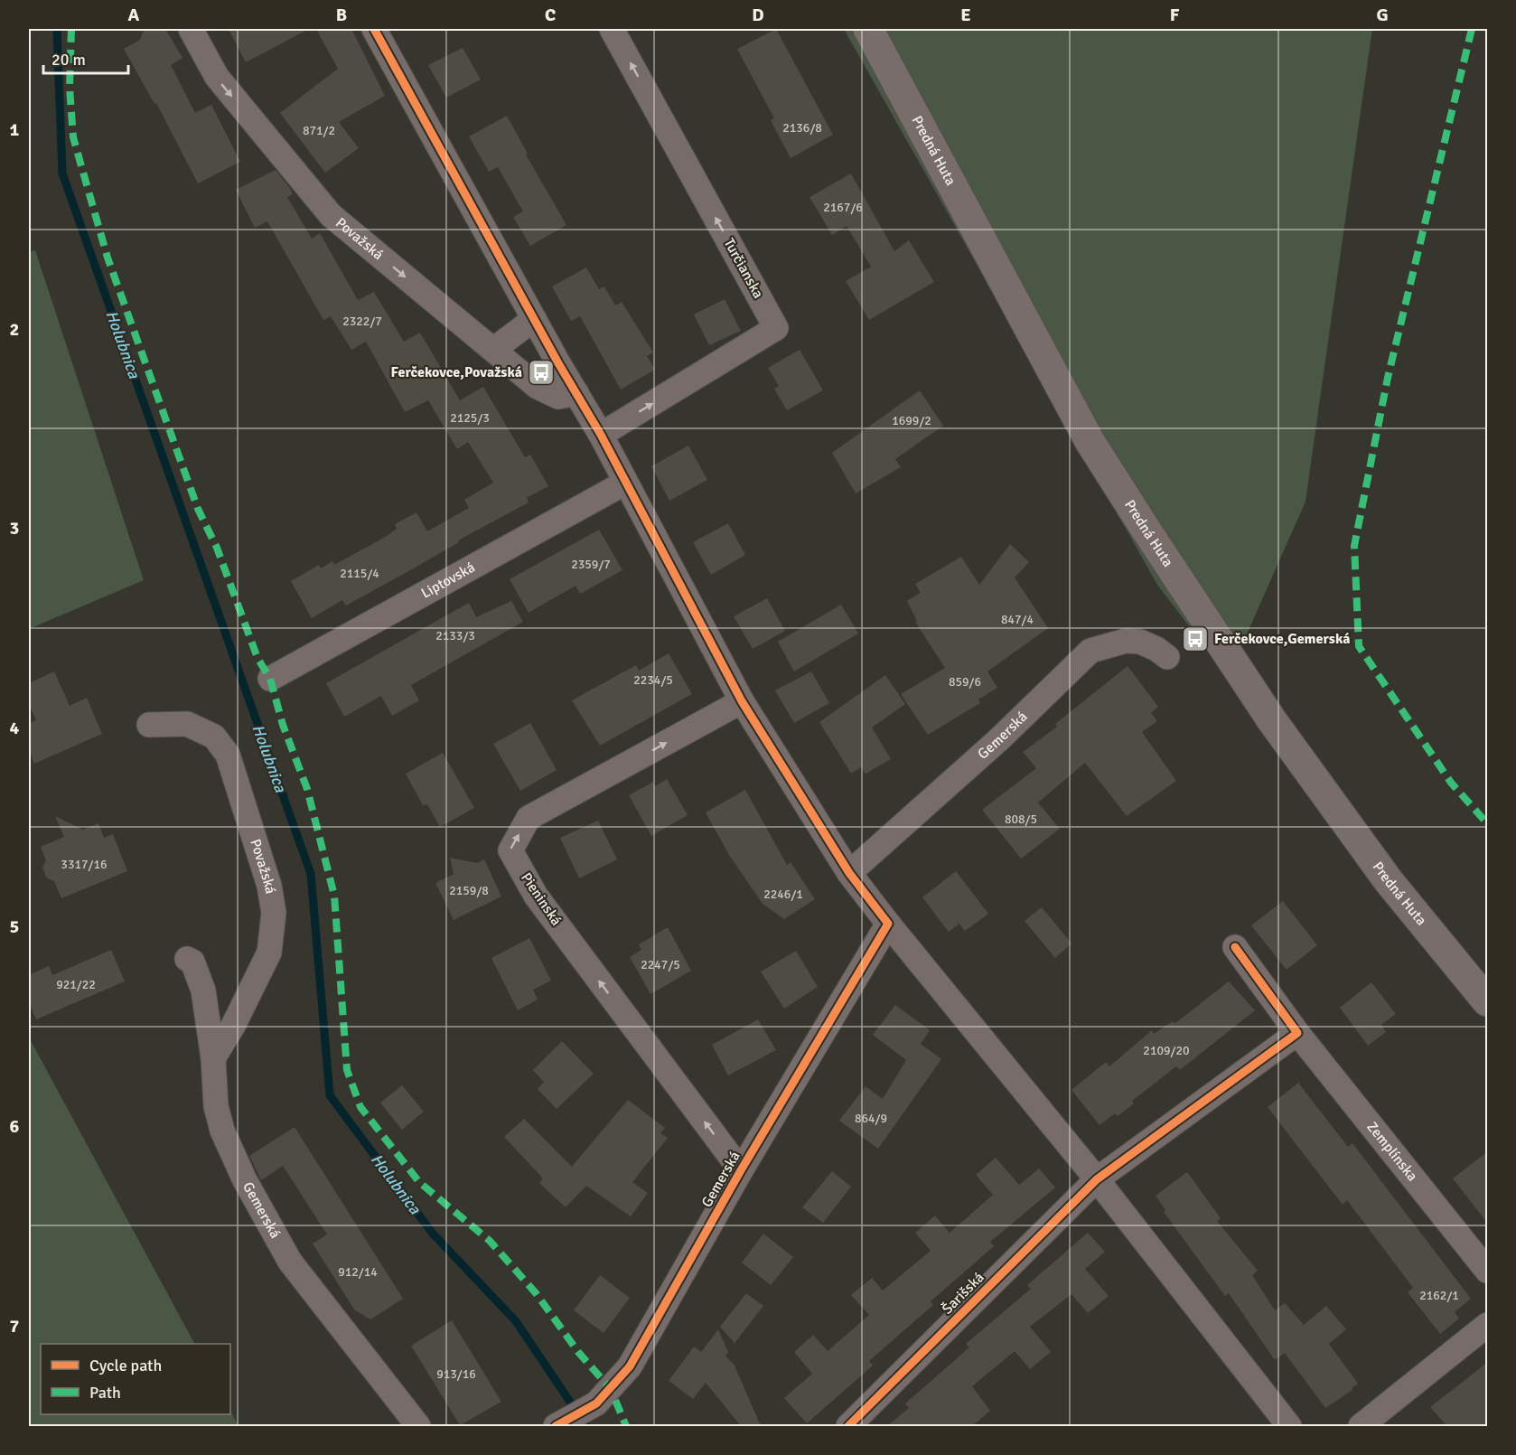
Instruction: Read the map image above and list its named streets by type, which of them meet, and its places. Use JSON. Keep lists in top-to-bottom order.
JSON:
{
  "streets": {
    "main road": ["Predná Huta"],
    "street": [
      "Považská",
      "Turčianska",
      "Liptovská",
      "Gemerská",
      "Pieninská",
      "Zemplínska",
      "Šarišská"
    ]
  },
  "crossings": [
    ["Považská", "Gemerská"],
    ["Gemerská", "Pieninská"],
    ["Zemplínska", "Šarišská"]
  ],
  "water": ["Holubnica"],
  "places": {
    "bus stop": ["Ferčekovce,Považská", "Ferčekovce,Gemerská"]
  },
  "house_numbers": [
    "2136/8",
    "871/2",
    "2167/6",
    "2322/7",
    "2125/3",
    "1699/2",
    "2359/7",
    "2115/4",
    "847/4",
    "2133/3",
    "2234/5",
    "859/6",
    "808/5",
    "3317/16",
    "2159/8",
    "2246/1",
    "2247/5",
    "921/22",
    "2109/20",
    "864/9",
    "912/14",
    "2162/1",
    "913/16"
  ],
  "legend": ["Cycle path", "Path"],
  "scale_bar": "20 m",
  "grid": {
    "columns": [
      "A",
      "B",
      "C",
      "D",
      "E",
      "F",
      "G"
    ],
    "rows": [
      "1",
      "2",
      "3",
      "4",
      "5",
      "6",
      "7"
    ]
  }
}
